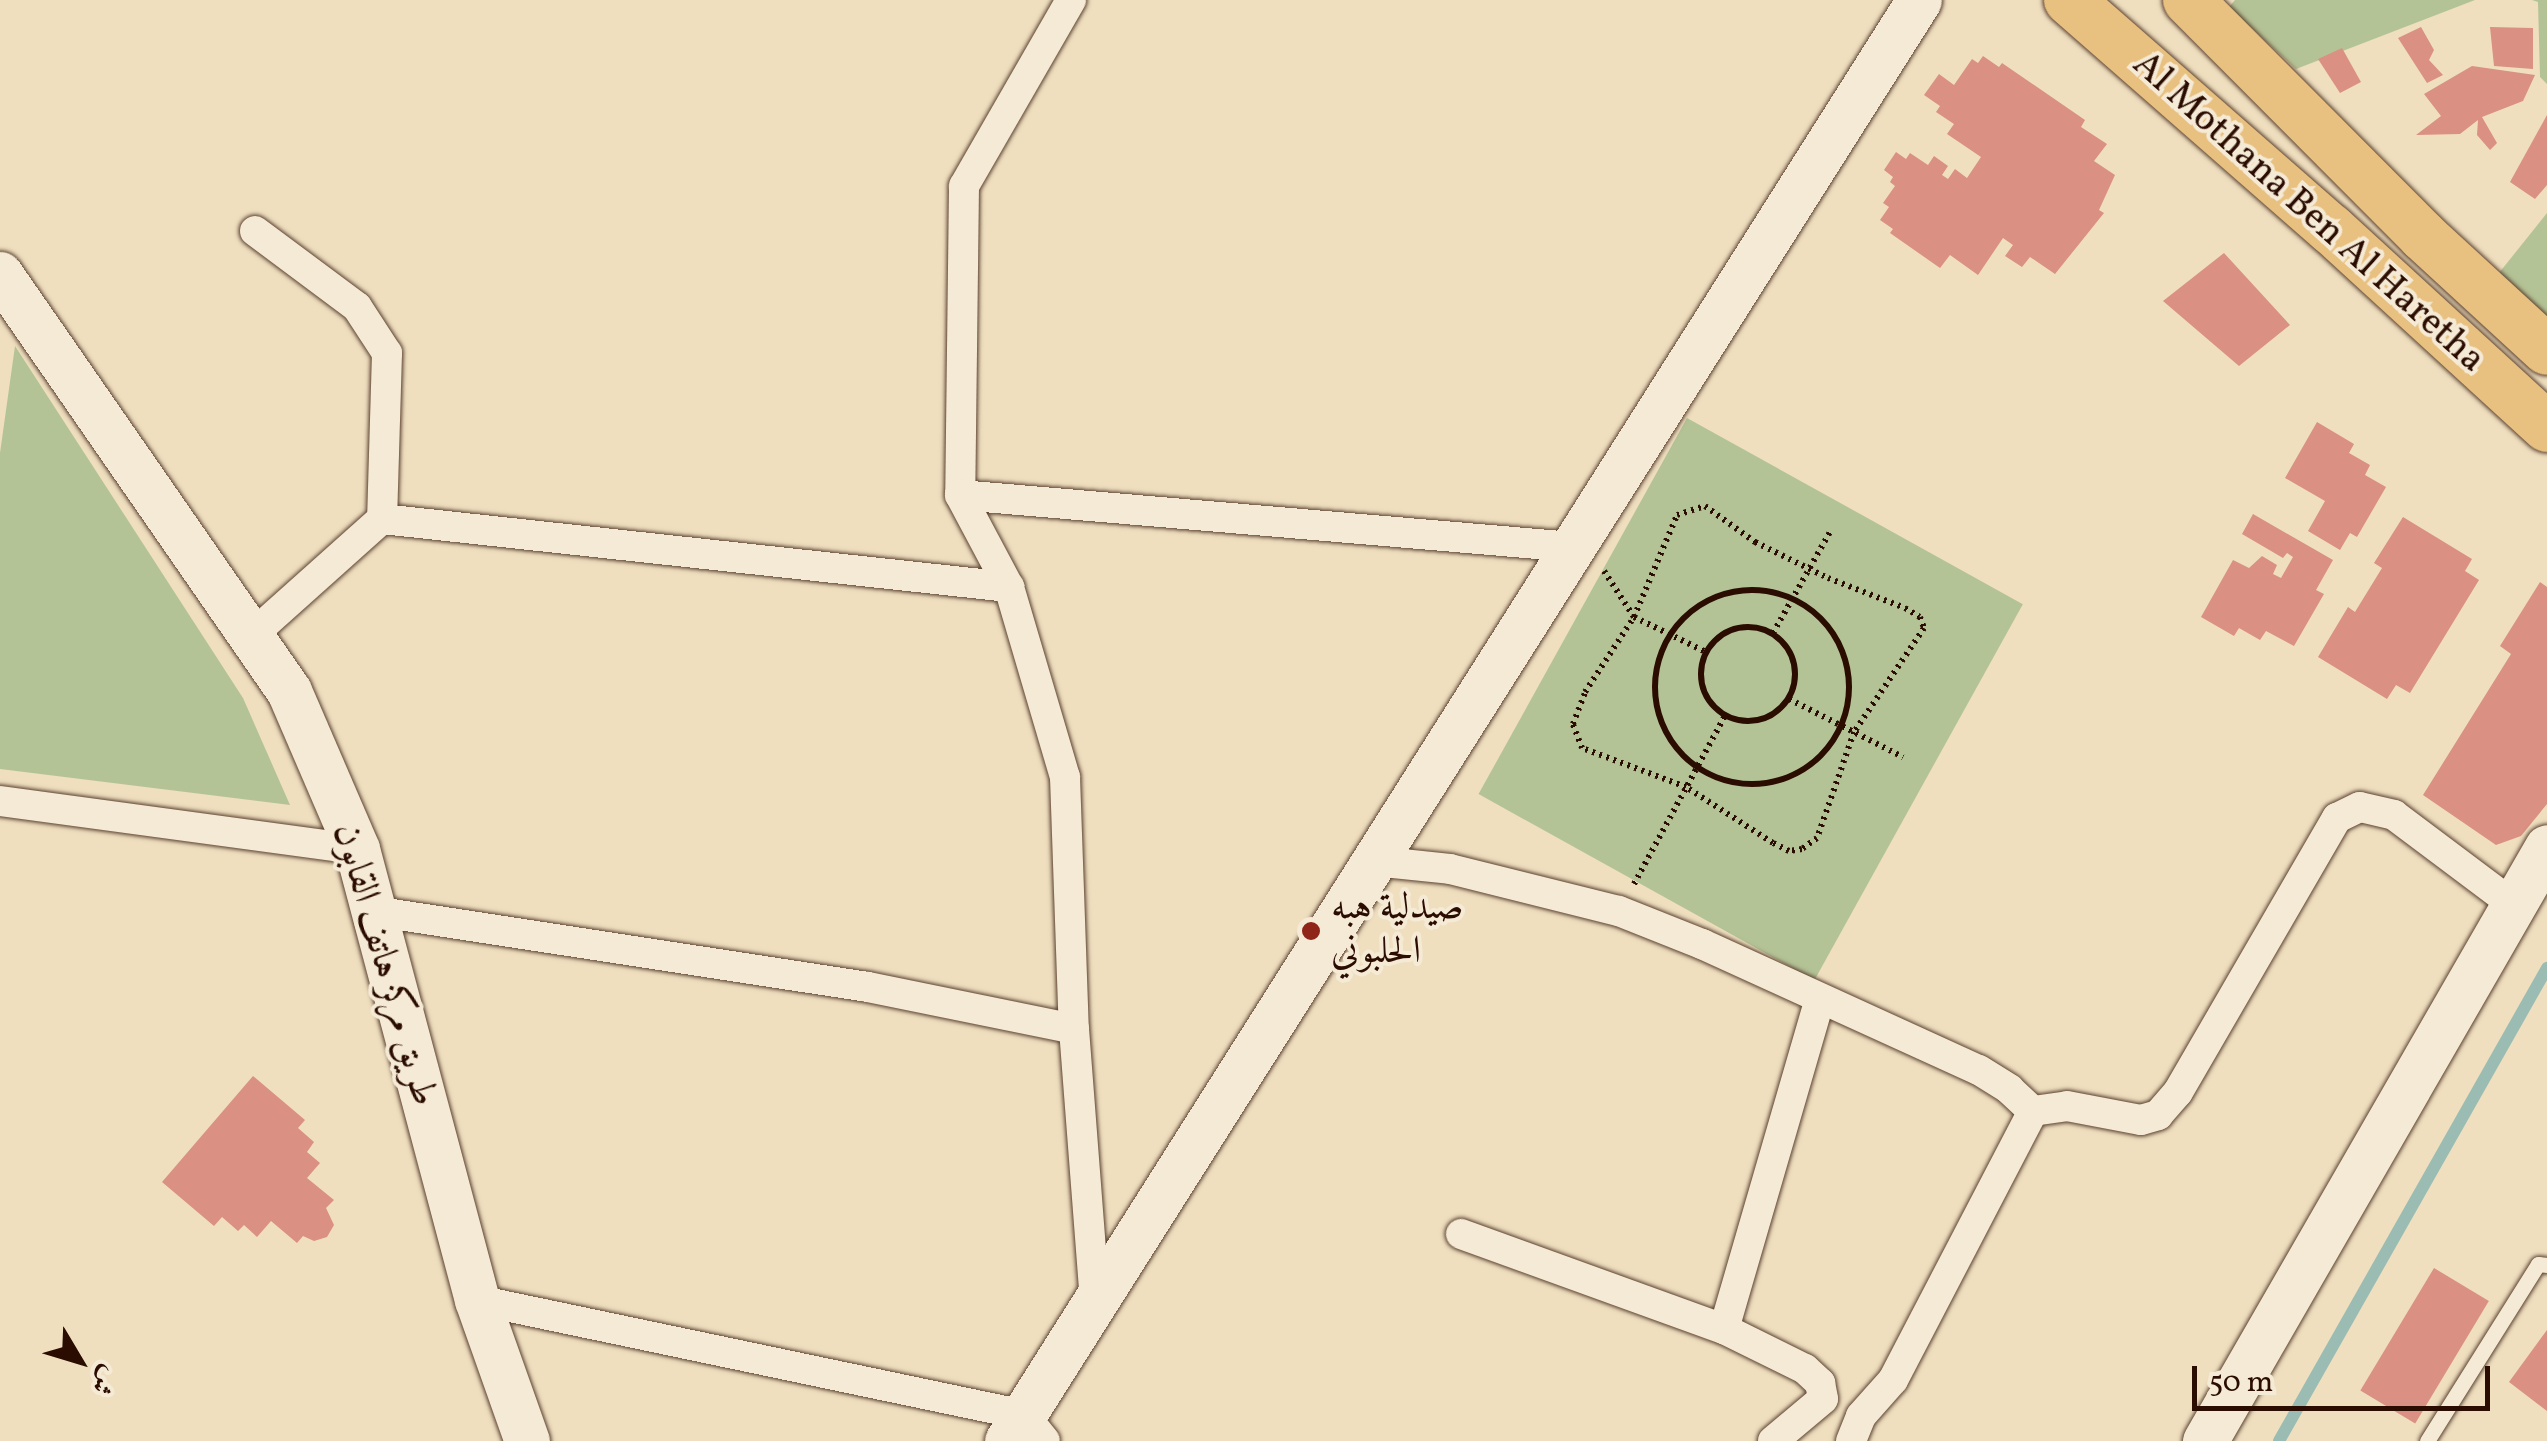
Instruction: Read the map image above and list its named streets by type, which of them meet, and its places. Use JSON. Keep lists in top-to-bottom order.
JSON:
{
  "streets": {
    "main road": ["Al Mothana Ben Al Haretha", "طريق مركز هاتف القابون"]
  },
  "places": ["صيدلية هبه الحلبوني"],
  "scale_bar": "50 m",
  "north": "bottom right"
}
